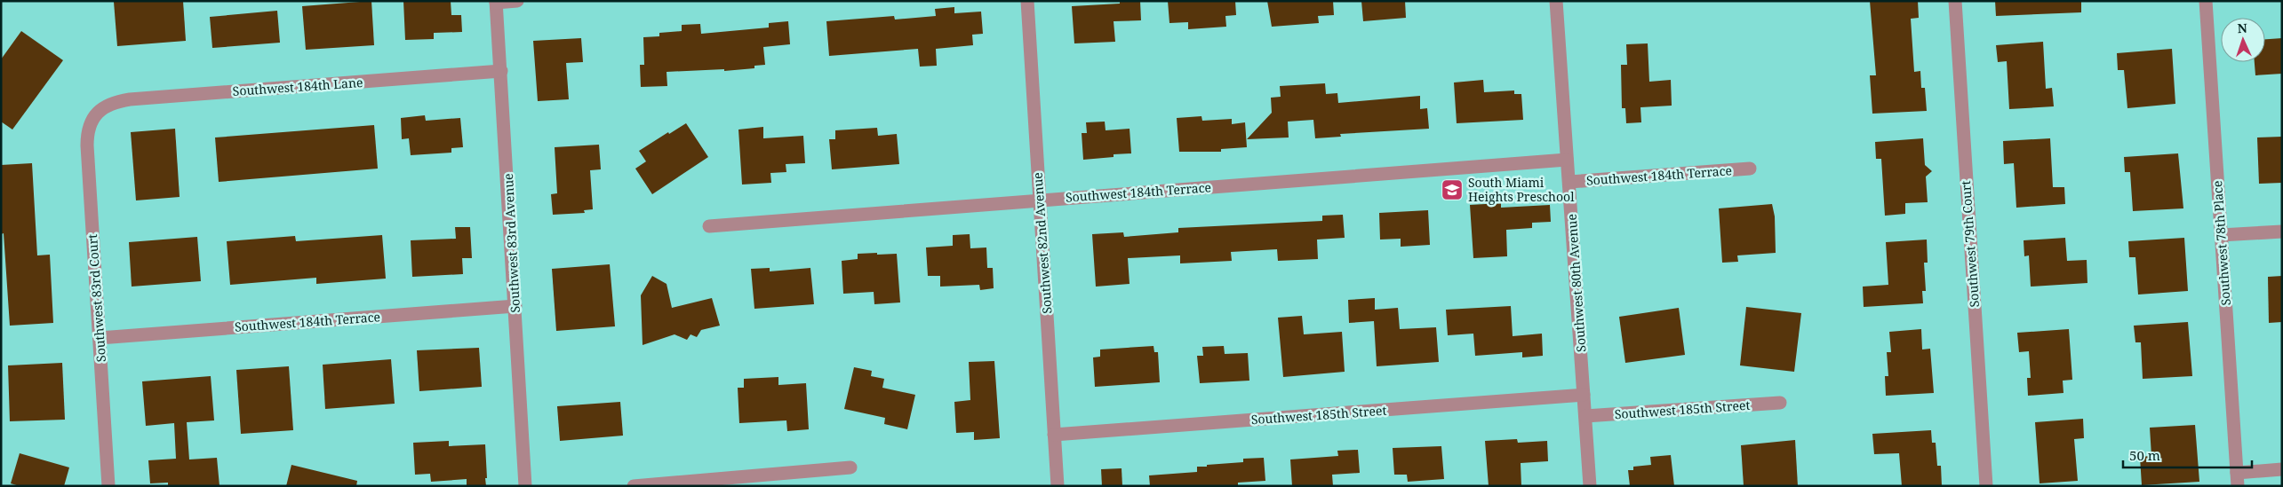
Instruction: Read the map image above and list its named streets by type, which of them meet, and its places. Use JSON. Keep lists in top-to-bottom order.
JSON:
{
  "streets": {
    "street": [
      "Southwest 184th Lane",
      "Southwest 184th Terrace",
      "Southwest 83rd Avenue",
      "Southwest 82nd Avenue",
      "Southwest 78th Place",
      "Southwest 79th Court",
      "Southwest 80th Avenue",
      "Southwest 83rd Court",
      "Southwest 185th Street"
    ]
  },
  "crossings": [
    ["Southwest 184th Lane", "Southwest 83rd Avenue"],
    ["Southwest 184th Lane", "Southwest 83rd Court"],
    ["Southwest 184th Terrace", "Southwest 83rd Avenue"],
    ["Southwest 184th Terrace", "Southwest 82nd Avenue"],
    ["Southwest 184th Terrace", "Southwest 80th Avenue"],
    ["Southwest 184th Terrace", "Southwest 83rd Court"],
    ["Southwest 82nd Avenue", "Southwest 185th Street"],
    ["Southwest 80th Avenue", "Southwest 185th Street"]
  ],
  "places": {
    "school or university": ["South Miami Heights Preschool"]
  },
  "scale_bar": "50 m",
  "north": "top"
}
